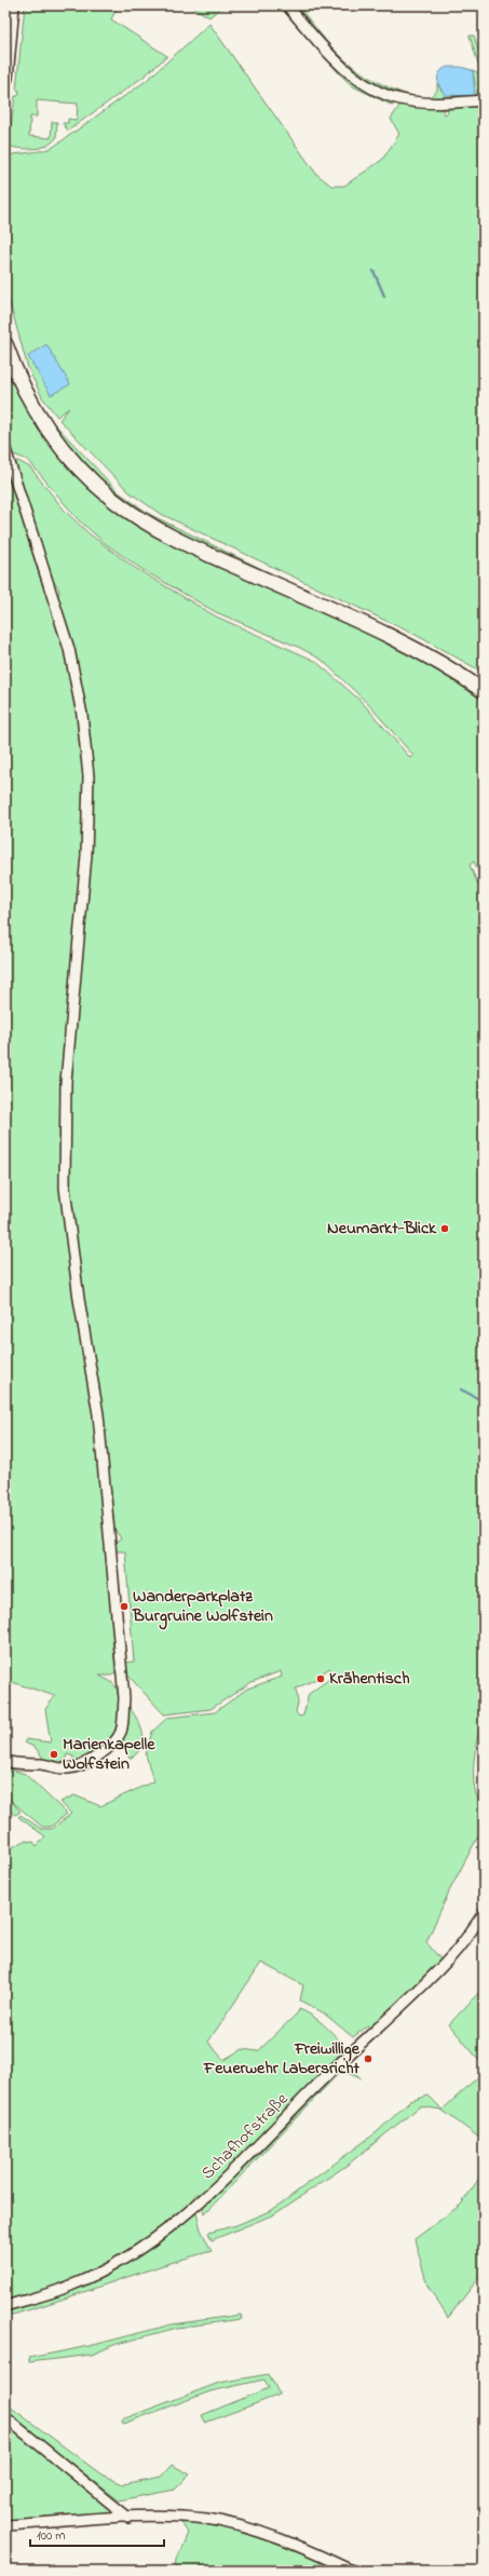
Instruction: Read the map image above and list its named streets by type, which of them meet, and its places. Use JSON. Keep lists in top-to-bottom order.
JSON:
{
  "streets": {
    "street": ["Schafhofstraße"]
  },
  "places": [
    "Neumarkt-Blick",
    "Wanderparkplatz Burgruine Wolfstein",
    "Krähentisch",
    "Marienkapelle Wolfstein",
    "Freiwillige Feuerwehr Labersricht"
  ],
  "scale_bar": "100 m"
}
